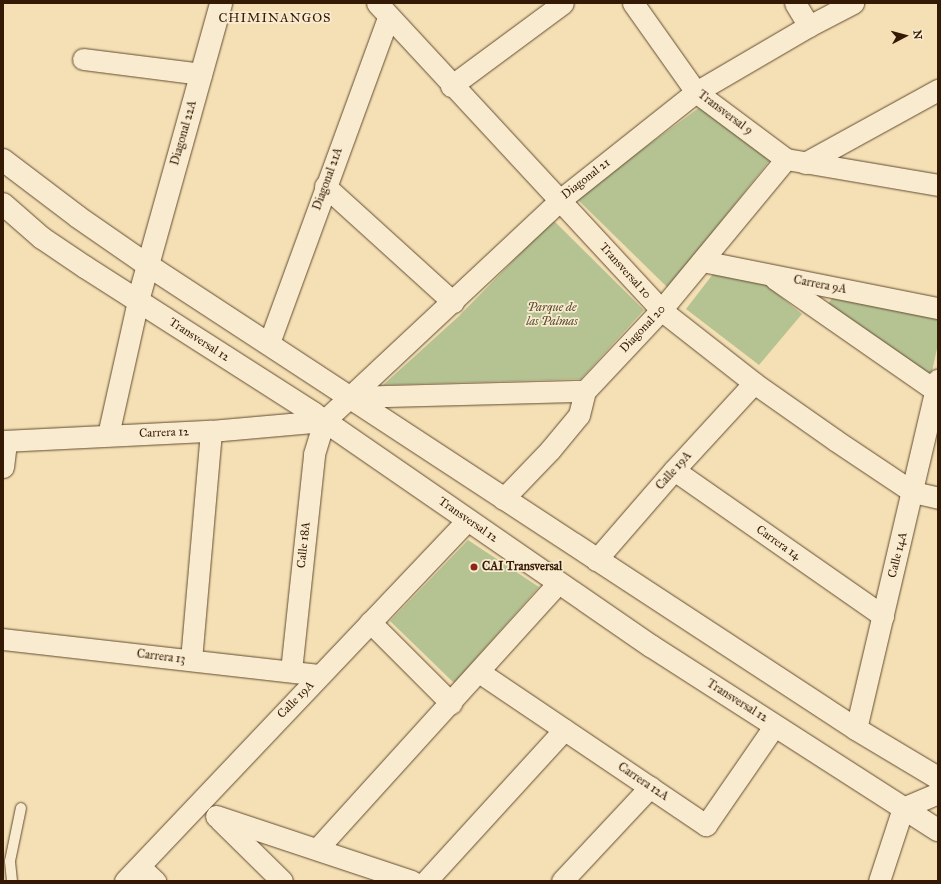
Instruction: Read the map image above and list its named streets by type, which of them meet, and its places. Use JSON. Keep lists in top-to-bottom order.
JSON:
{
  "streets": {
    "main road": ["Diagonal 22A", "Transversal 12"],
    "street": [
      "Transversal 9",
      "Diagonal 21A",
      "Diagonal 21",
      "Transversal 10",
      "Carrera 9A",
      "Diagonal 20",
      "Carrera 12",
      "Calle 19A",
      "Carrera 14",
      "Calle 18A",
      "Calle 14A",
      "Carrera 13",
      "Carrera 12A"
    ]
  },
  "crossings": [
    ["Transversal 9", "Diagonal 21"],
    ["Transversal 9", "Diagonal 20"],
    ["Diagonal 22A", "Transversal 12"],
    ["Diagonal 21A", "Transversal 10"],
    ["Diagonal 21", "Transversal 10"],
    ["Diagonal 21", "Transversal 12"],
    ["Diagonal 21", "Carrera 12"],
    ["Diagonal 21", "Calle 18A"],
    ["Transversal 10", "Diagonal 20"],
    ["Transversal 10", "Calle 19A"],
    ["Transversal 10", "Calle 14A"],
    ["Carrera 9A", "Diagonal 20"],
    ["Transversal 12", "Carrera 12"],
    ["Transversal 12", "Calle 19A"],
    ["Transversal 12", "Calle 18A"],
    ["Transversal 12", "Carrera 12A"],
    ["Carrera 12", "Calle 18A"],
    ["Calle 19A", "Carrera 14"],
    ["Calle 19A", "Carrera 13"],
    ["Carrera 14", "Calle 14A"],
    ["Calle 18A", "Carrera 13"]
  ],
  "districts": ["CHIMINANGOS"],
  "parks": ["Parque de las Palmas"],
  "places": ["CAI Transversal"],
  "north": "right"
}
